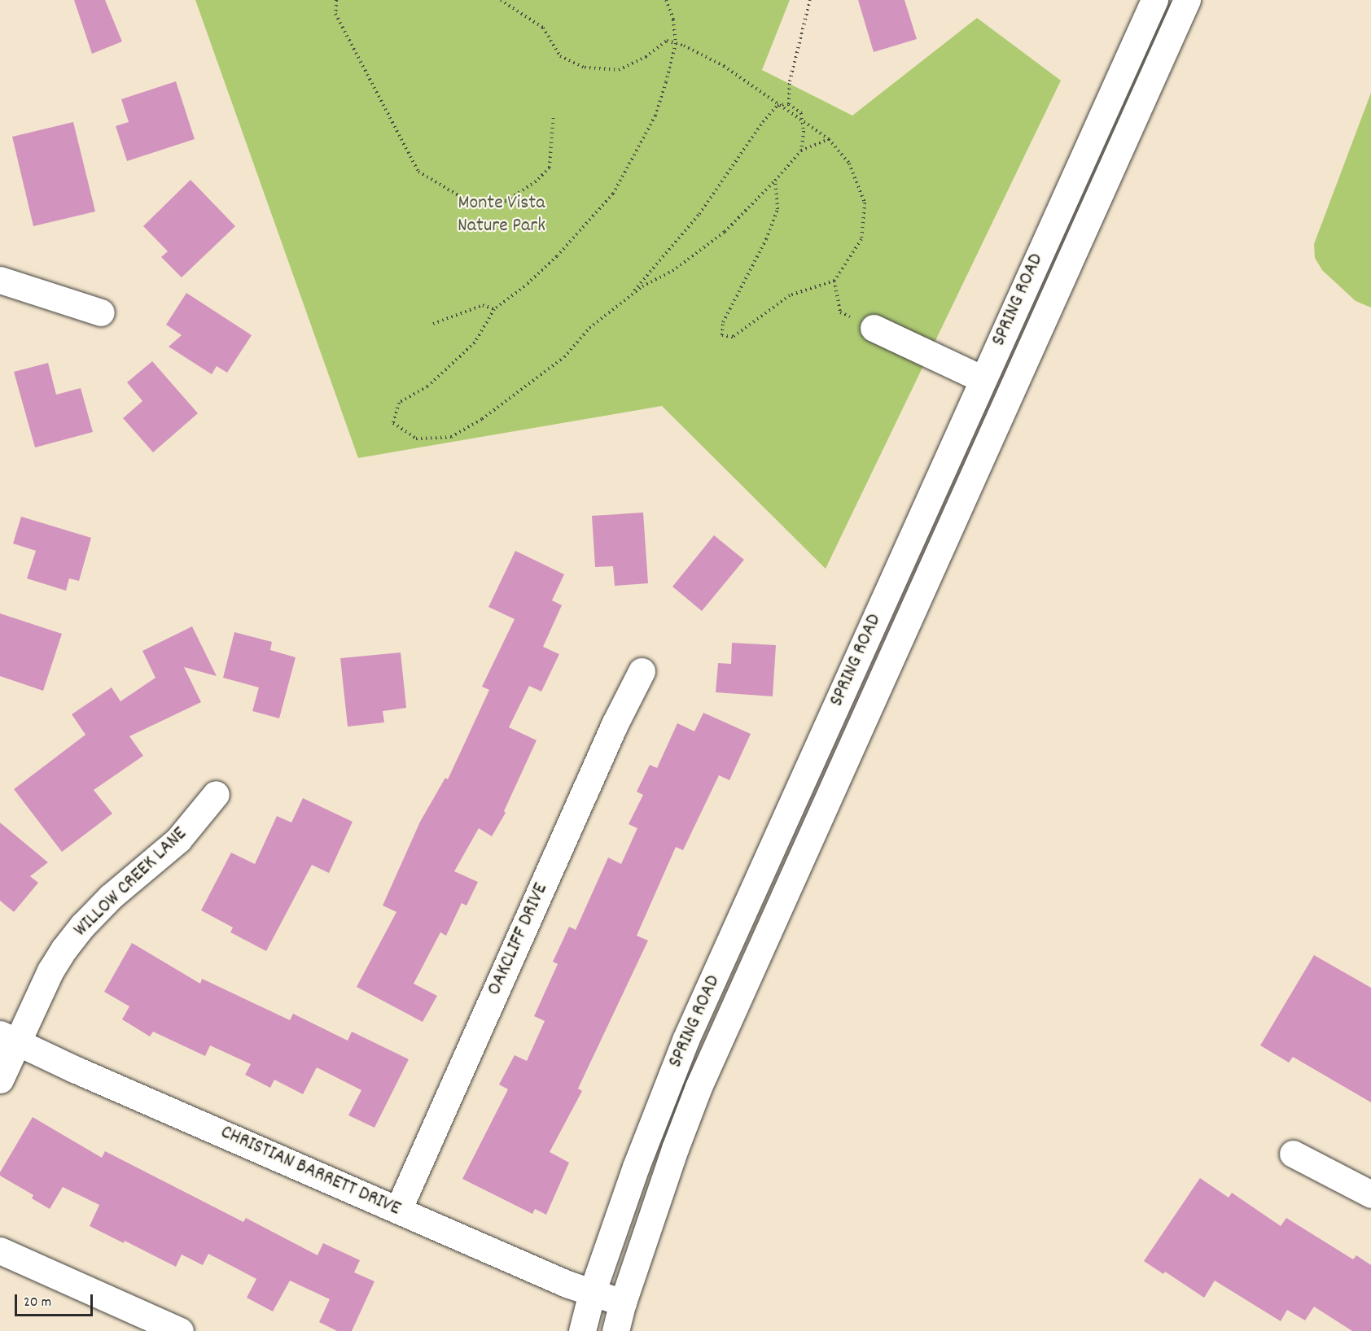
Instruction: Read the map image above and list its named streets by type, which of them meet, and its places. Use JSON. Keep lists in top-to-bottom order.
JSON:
{
  "streets": {
    "main road": [
      "SPRING ROAD",
      "WILLOW CREEK LANE",
      "OAKCLIFF DRIVE",
      "CHRISTIAN BARRETT DRIVE"
    ]
  },
  "crossings": [
    ["SPRING ROAD", "CHRISTIAN BARRETT DRIVE"],
    ["WILLOW CREEK LANE", "CHRISTIAN BARRETT DRIVE"],
    ["OAKCLIFF DRIVE", "CHRISTIAN BARRETT DRIVE"]
  ],
  "parks": ["Monte Vista Nature Park"],
  "scale_bar": "20 m"
}
